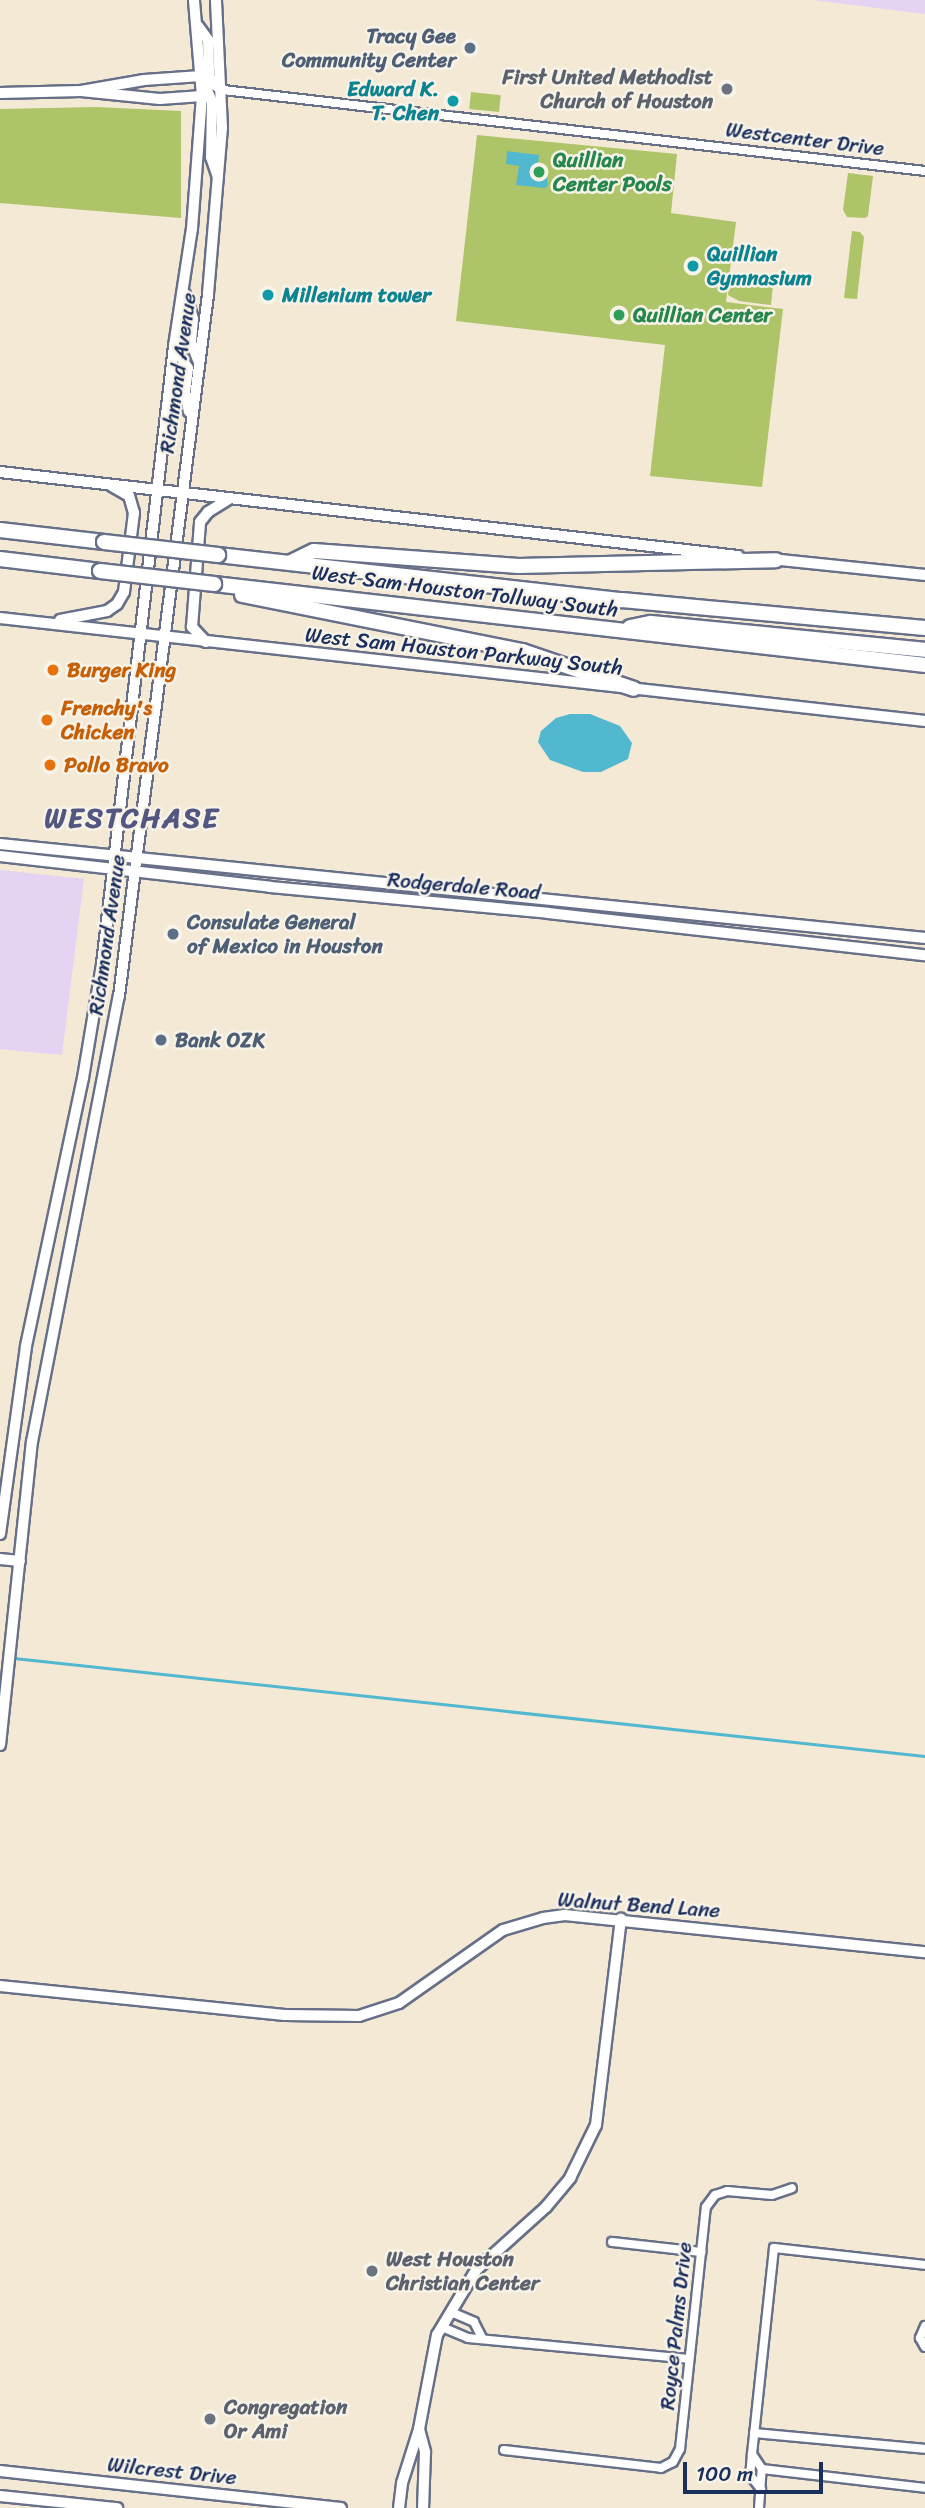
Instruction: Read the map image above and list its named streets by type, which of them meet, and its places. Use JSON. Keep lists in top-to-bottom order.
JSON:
{
  "streets": {
    "highway": ["West Sam Houston Tollway South"],
    "main road": [
      "Richmond Avenue",
      "West Sam Houston Parkway South",
      "Rodgerdale Road",
      "Walnut Bend Lane",
      "Wilcrest Drive"
    ],
    "street": ["Westcenter Drive", "Royce Palms Drive"]
  },
  "crossings": [
    ["Westcenter Drive", "Richmond Avenue"],
    ["Richmond Avenue", "West Sam Houston Parkway South"],
    ["Richmond Avenue", "Rodgerdale Road"]
  ],
  "districts": ["WESTCHASE"],
  "places": [
    "Tracy Gee Community Center",
    "First United Methodist Church of Houston",
    "Edward K. T. Chen",
    "Quillian Center Pools",
    "Quillian Gymnasium",
    "Millenium tower",
    "Quillian Center",
    "Burger King",
    "Frenchy's Chicken",
    "Pollo Bravo",
    "Consulate General of Mexico in Houston",
    "Bank OZK",
    "West Houston Christian Center",
    "Congregation Or Ami"
  ],
  "scale_bar": "100 m"
}
